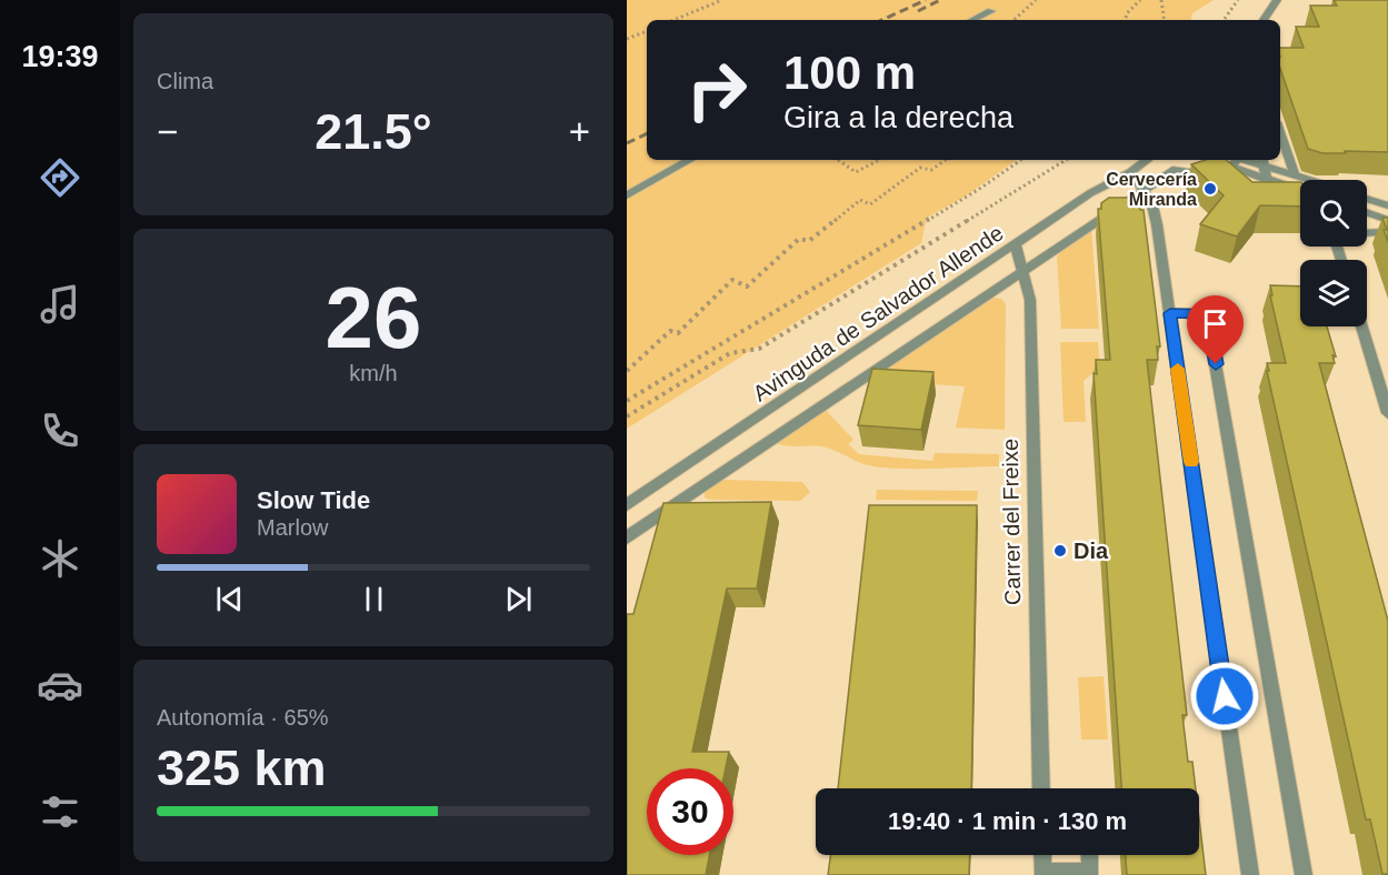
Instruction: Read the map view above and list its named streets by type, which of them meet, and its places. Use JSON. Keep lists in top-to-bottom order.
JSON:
{
  "streets": {
    "street": ["Avinguda de Salvador Allende", "Carrer del Freixe"]
  },
  "crossings": [
    ["Avinguda de Salvador Allende", "Carrer del Freixe"]
  ],
  "places": ["Cervecería Miranda", "Dia"],
  "page": {
    "tabs": "19:39",
    "tile": [
      "Clima",
      ["26", "km/h"],
      ["Autonomía · 65%", "325 km"]
    ],
    "turn": ["100 m", "Gira a la derecha"],
    "heat": ["−", "21.5°", "+"],
    "song": ["Slow Tide", "Marlow"],
    "limit": "30",
    "trip": "19:40 · 1 min · 130 m"
  }
}
